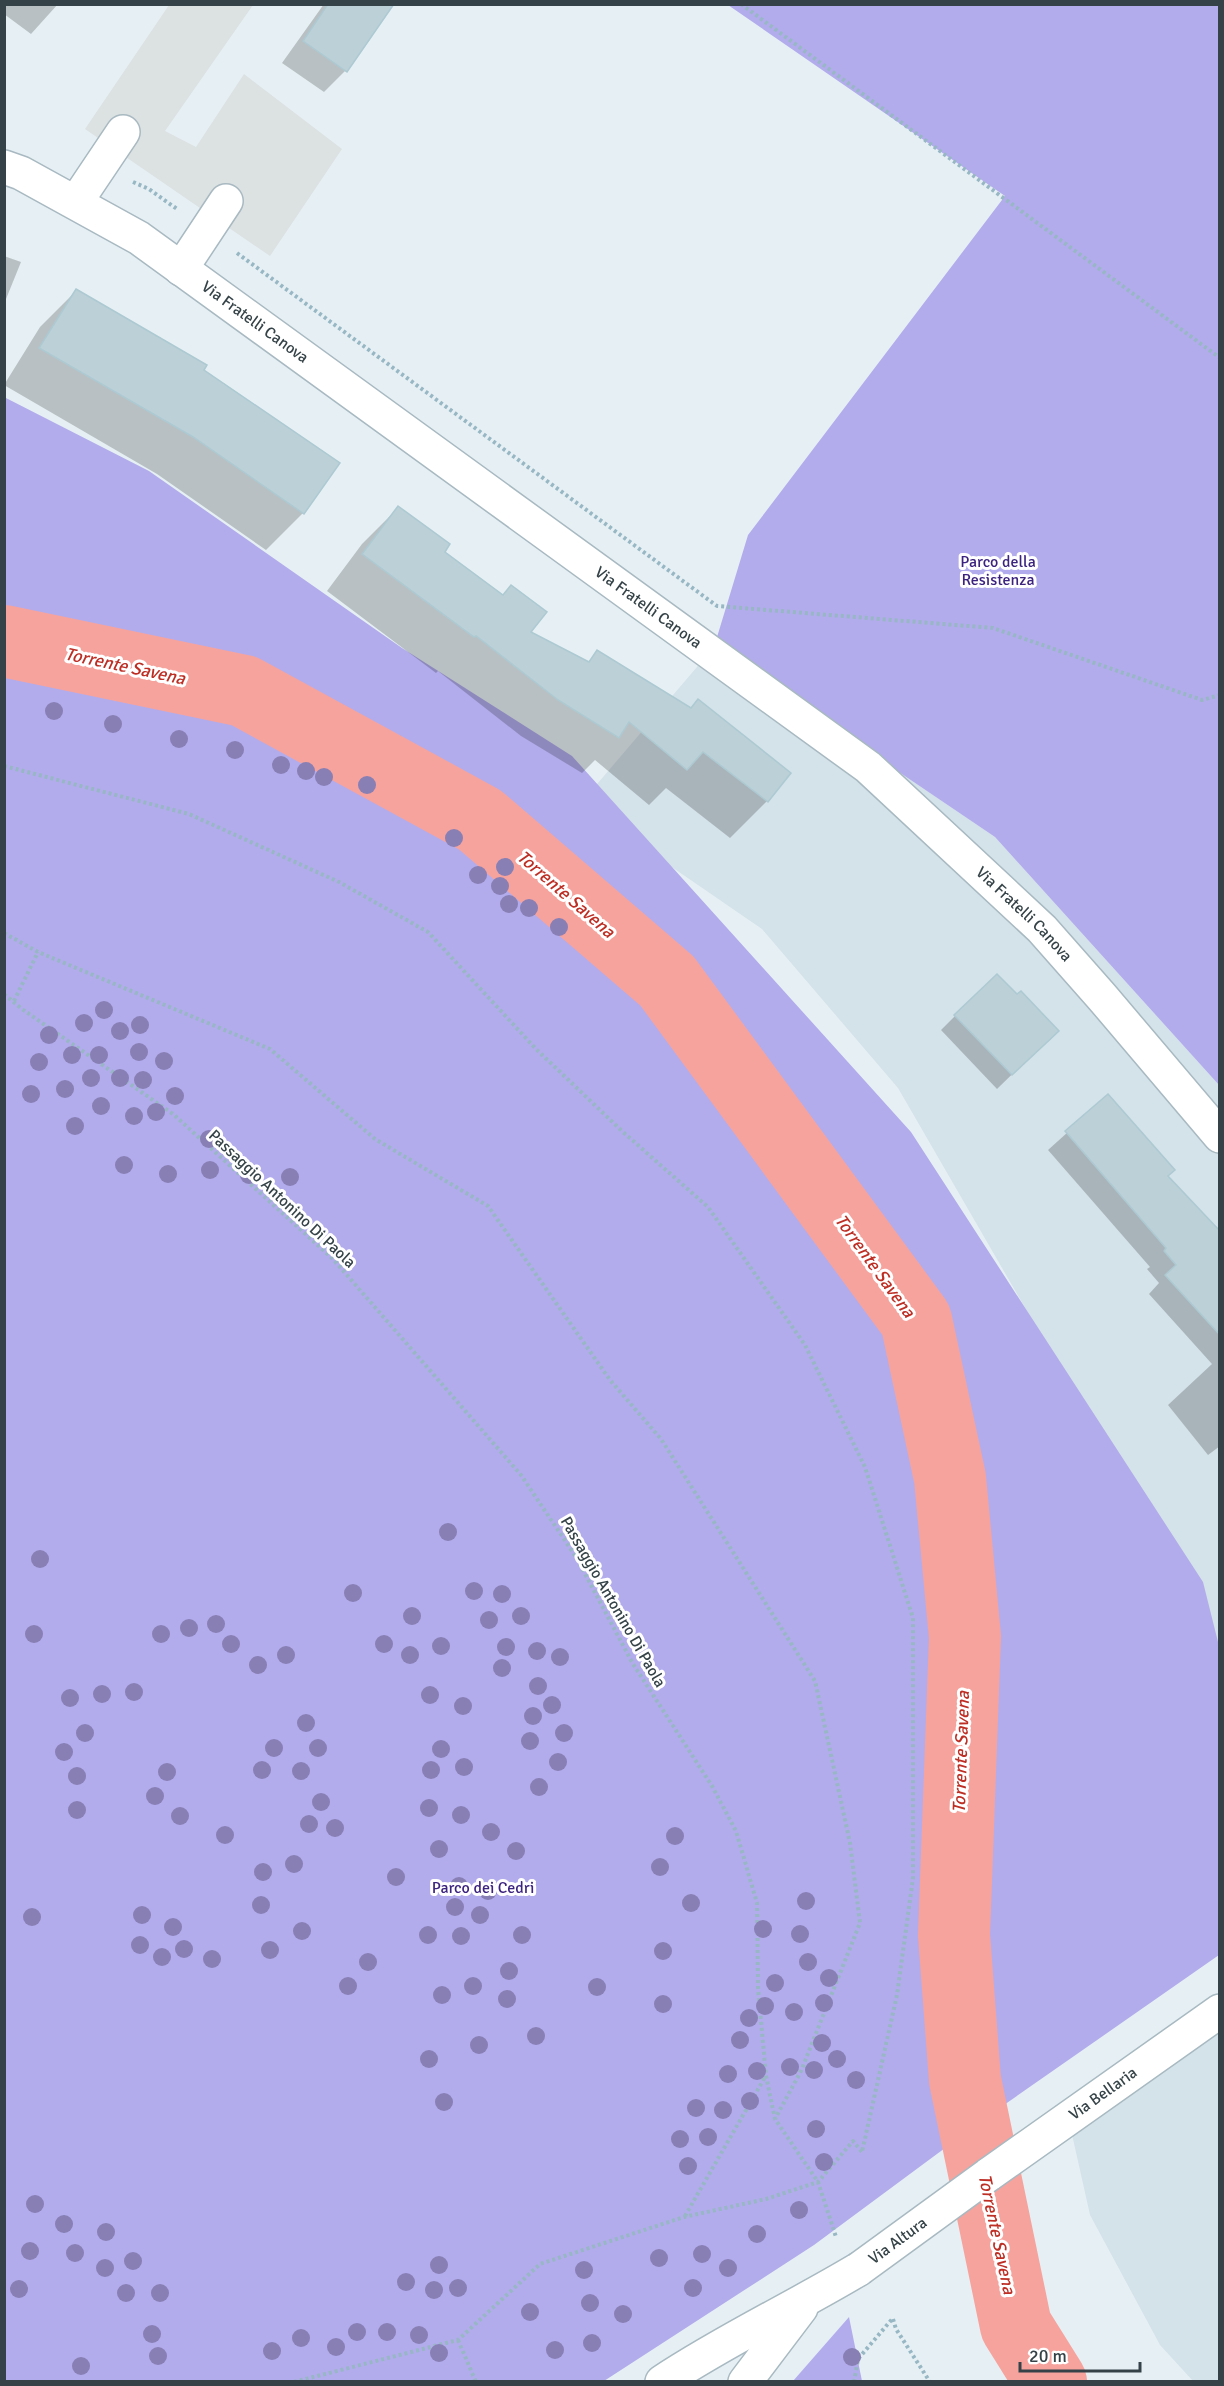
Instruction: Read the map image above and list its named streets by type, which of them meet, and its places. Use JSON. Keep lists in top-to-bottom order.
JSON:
{
  "streets": {
    "street": ["Via Fratelli Canova", "Via Bellaria", "Via Altura"],
    "path": ["Passaggio Antonino Di Paola"]
  },
  "crossings": [
    ["Via Bellaria", "Via Altura"]
  ],
  "water": ["Torrente Savena"],
  "parks": ["Parco della Resistenza", "Parco dei Cedri"],
  "scale_bar": "20 m"
}
